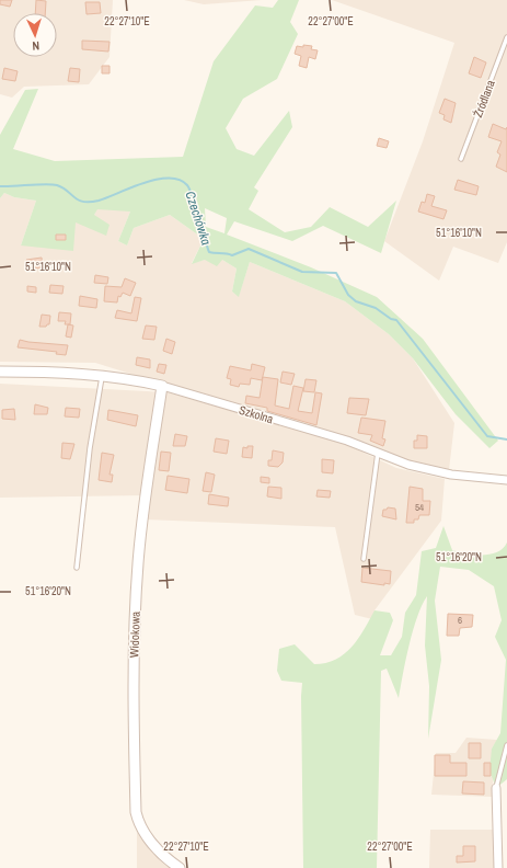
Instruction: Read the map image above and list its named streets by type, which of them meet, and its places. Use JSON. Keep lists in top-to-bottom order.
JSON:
{
  "streets": {
    "street": ["Szkolna", "Widokowa"],
    "lane": ["Źródlana"]
  },
  "crossings": [
    ["Szkolna", "Widokowa"]
  ],
  "water": ["Czechówka"],
  "house_numbers": ["54", "6"],
  "north": "bottom",
  "coordinates": [
    "22°27'10\"E",
    "22°27'00\"E",
    "51°16'10\"N",
    "51°16'20\"N"
  ]
}
